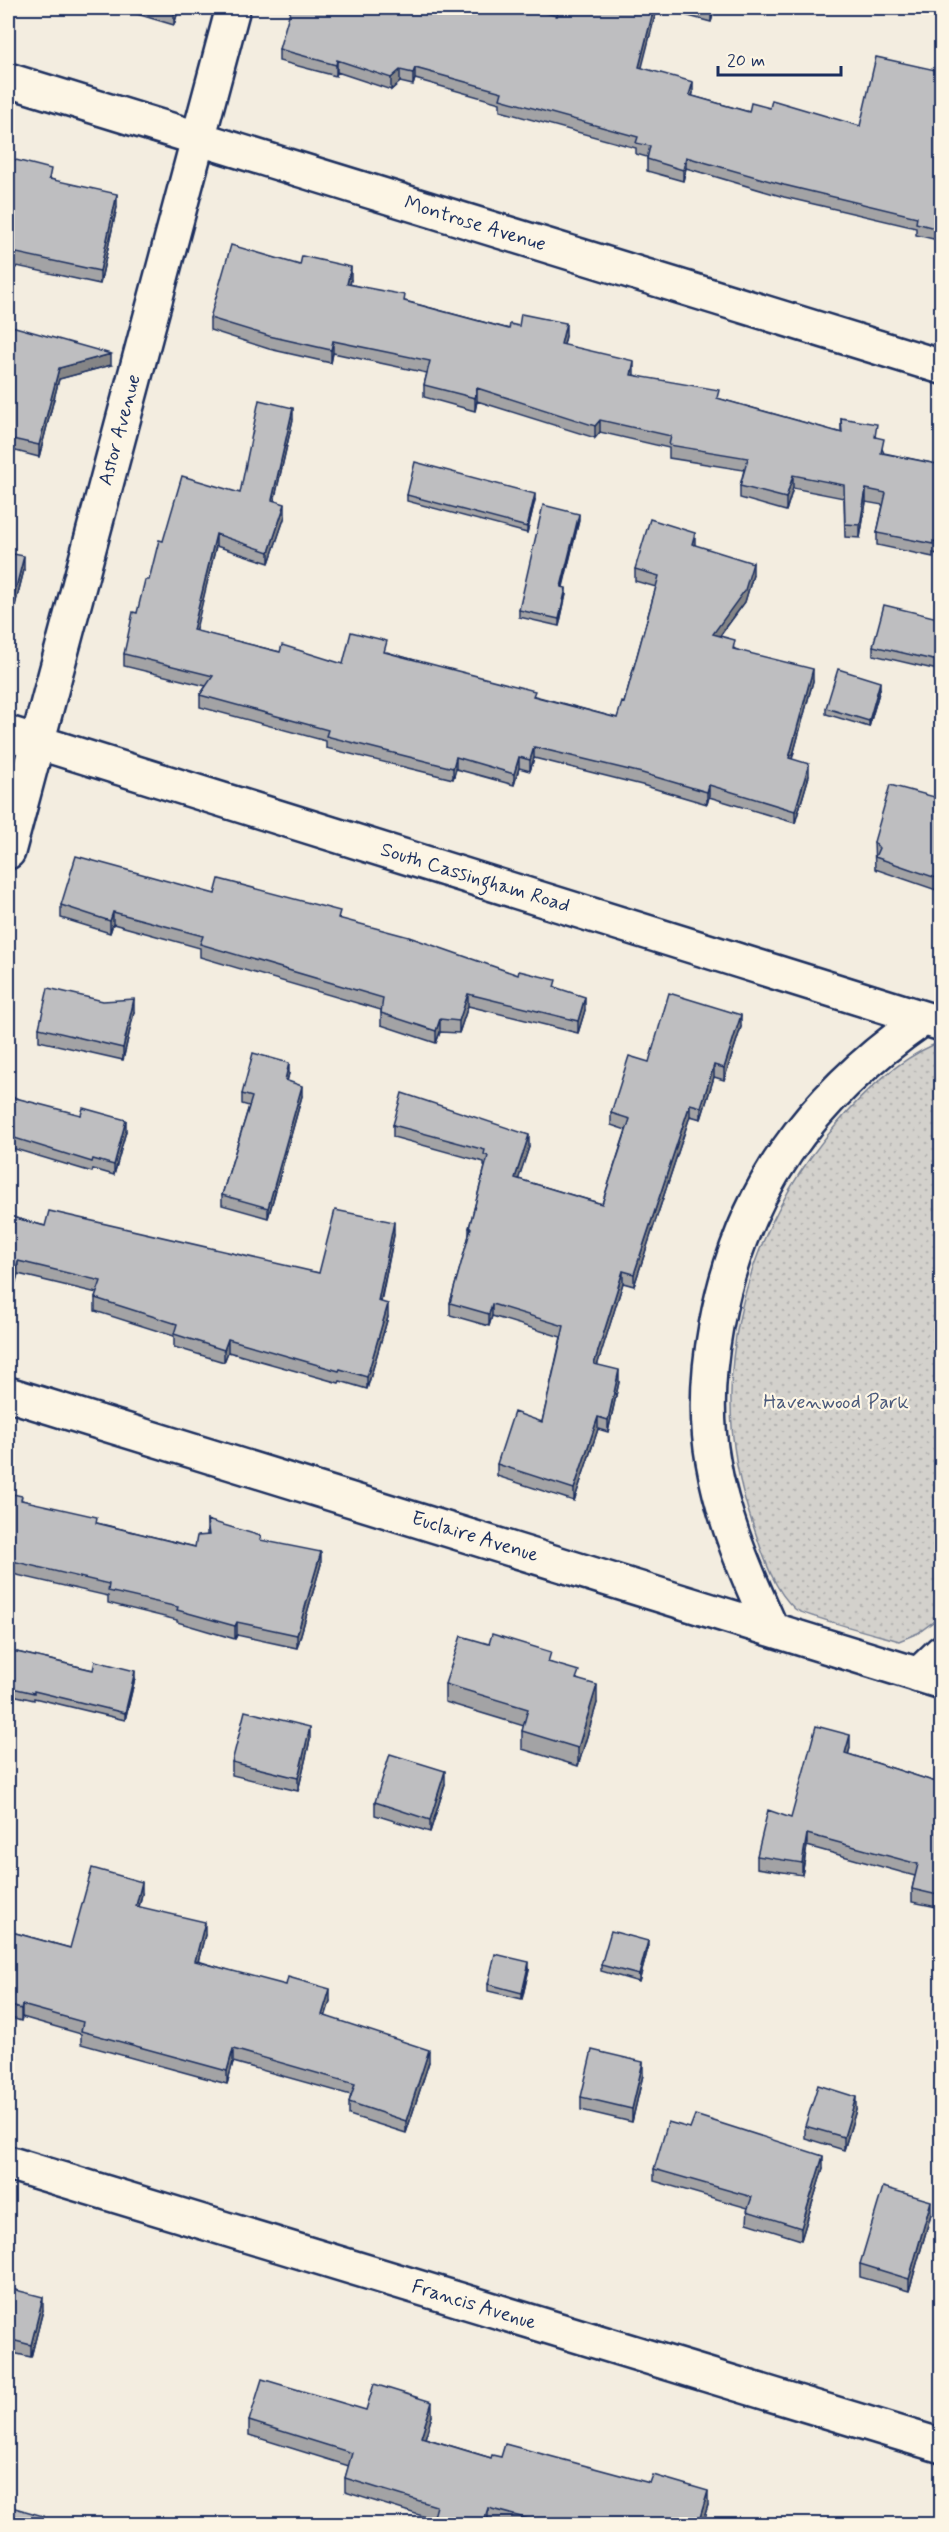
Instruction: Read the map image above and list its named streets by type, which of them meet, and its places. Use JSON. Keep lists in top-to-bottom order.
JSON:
{
  "streets": {
    "street": [
      "Montrose Avenue",
      "Astor Avenue",
      "South Cassingham Road",
      "Euclaire Avenue",
      "Francis Avenue"
    ]
  },
  "crossings": [
    ["Montrose Avenue", "Astor Avenue"],
    ["Astor Avenue", "South Cassingham Road"]
  ],
  "parks": ["Havenwood Park"],
  "scale_bar": "20 m"
}
